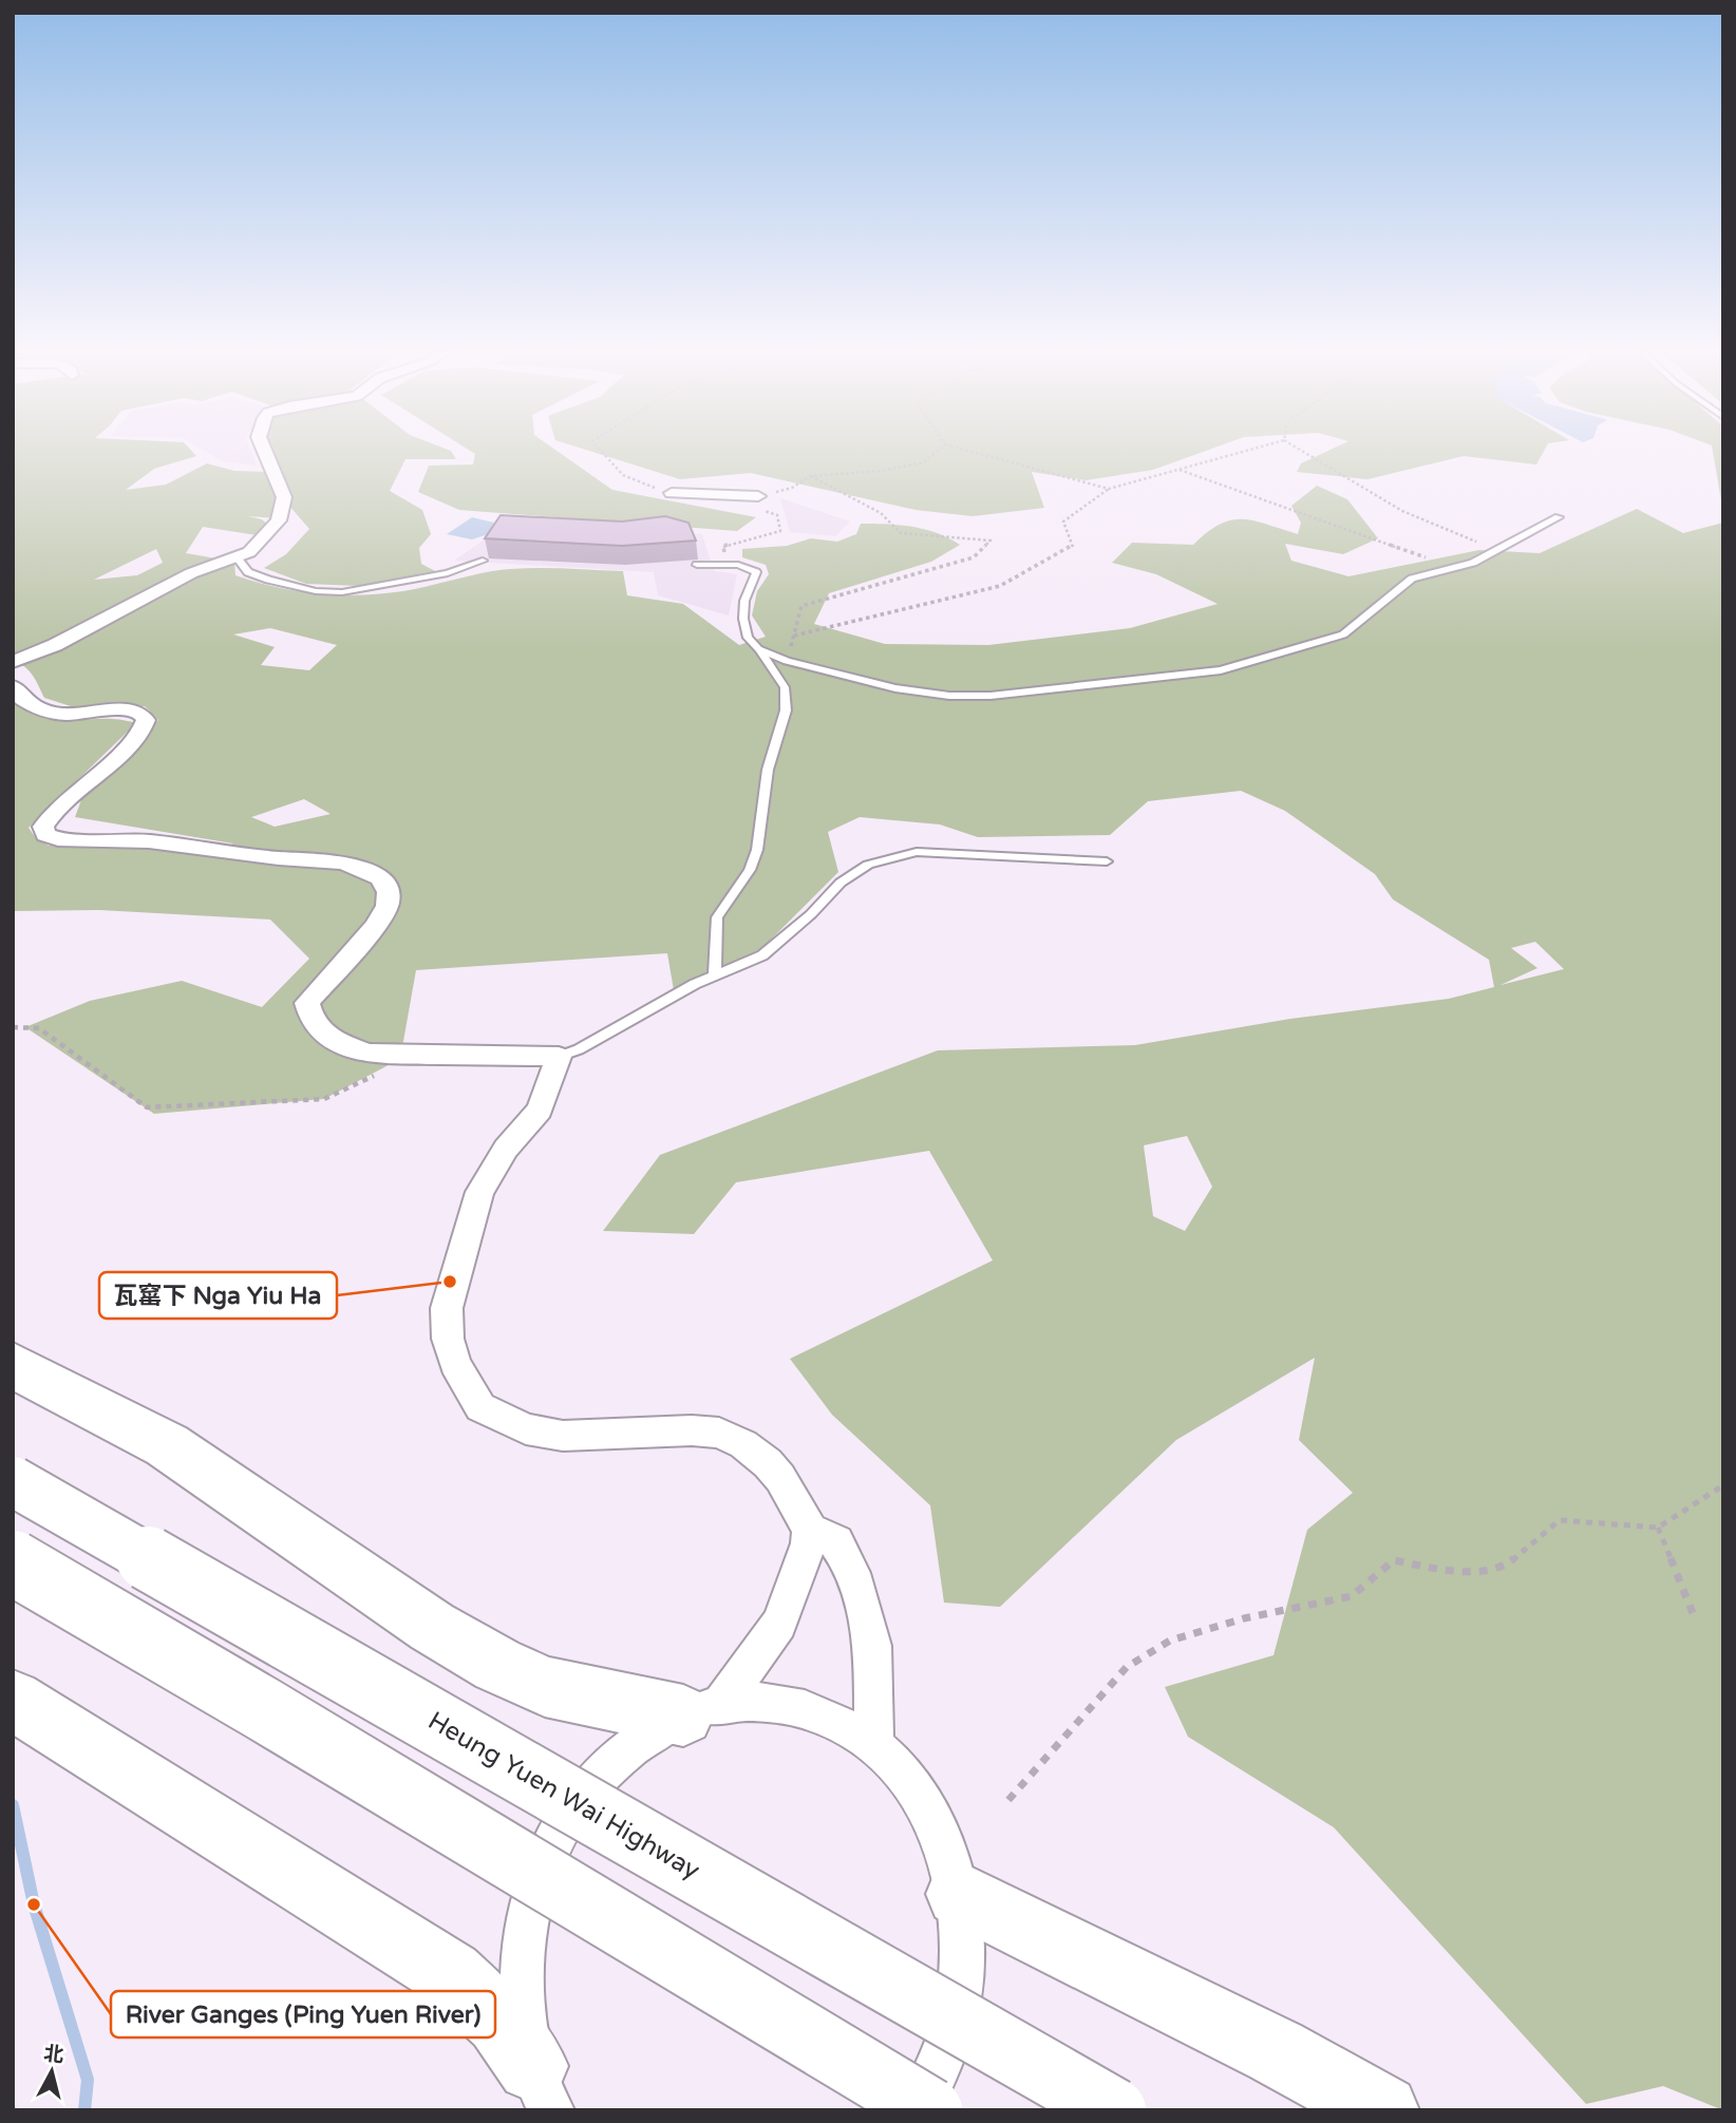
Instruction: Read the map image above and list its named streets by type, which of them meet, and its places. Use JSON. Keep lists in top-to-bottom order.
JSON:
{
  "streets": {
    "highway": ["Heung Yuen Wai Highway"]
  },
  "places": ["瓦窰下 Nga Yiu Ha", "River Ganges (Ping Yuen River)"],
  "north": "top"
}
